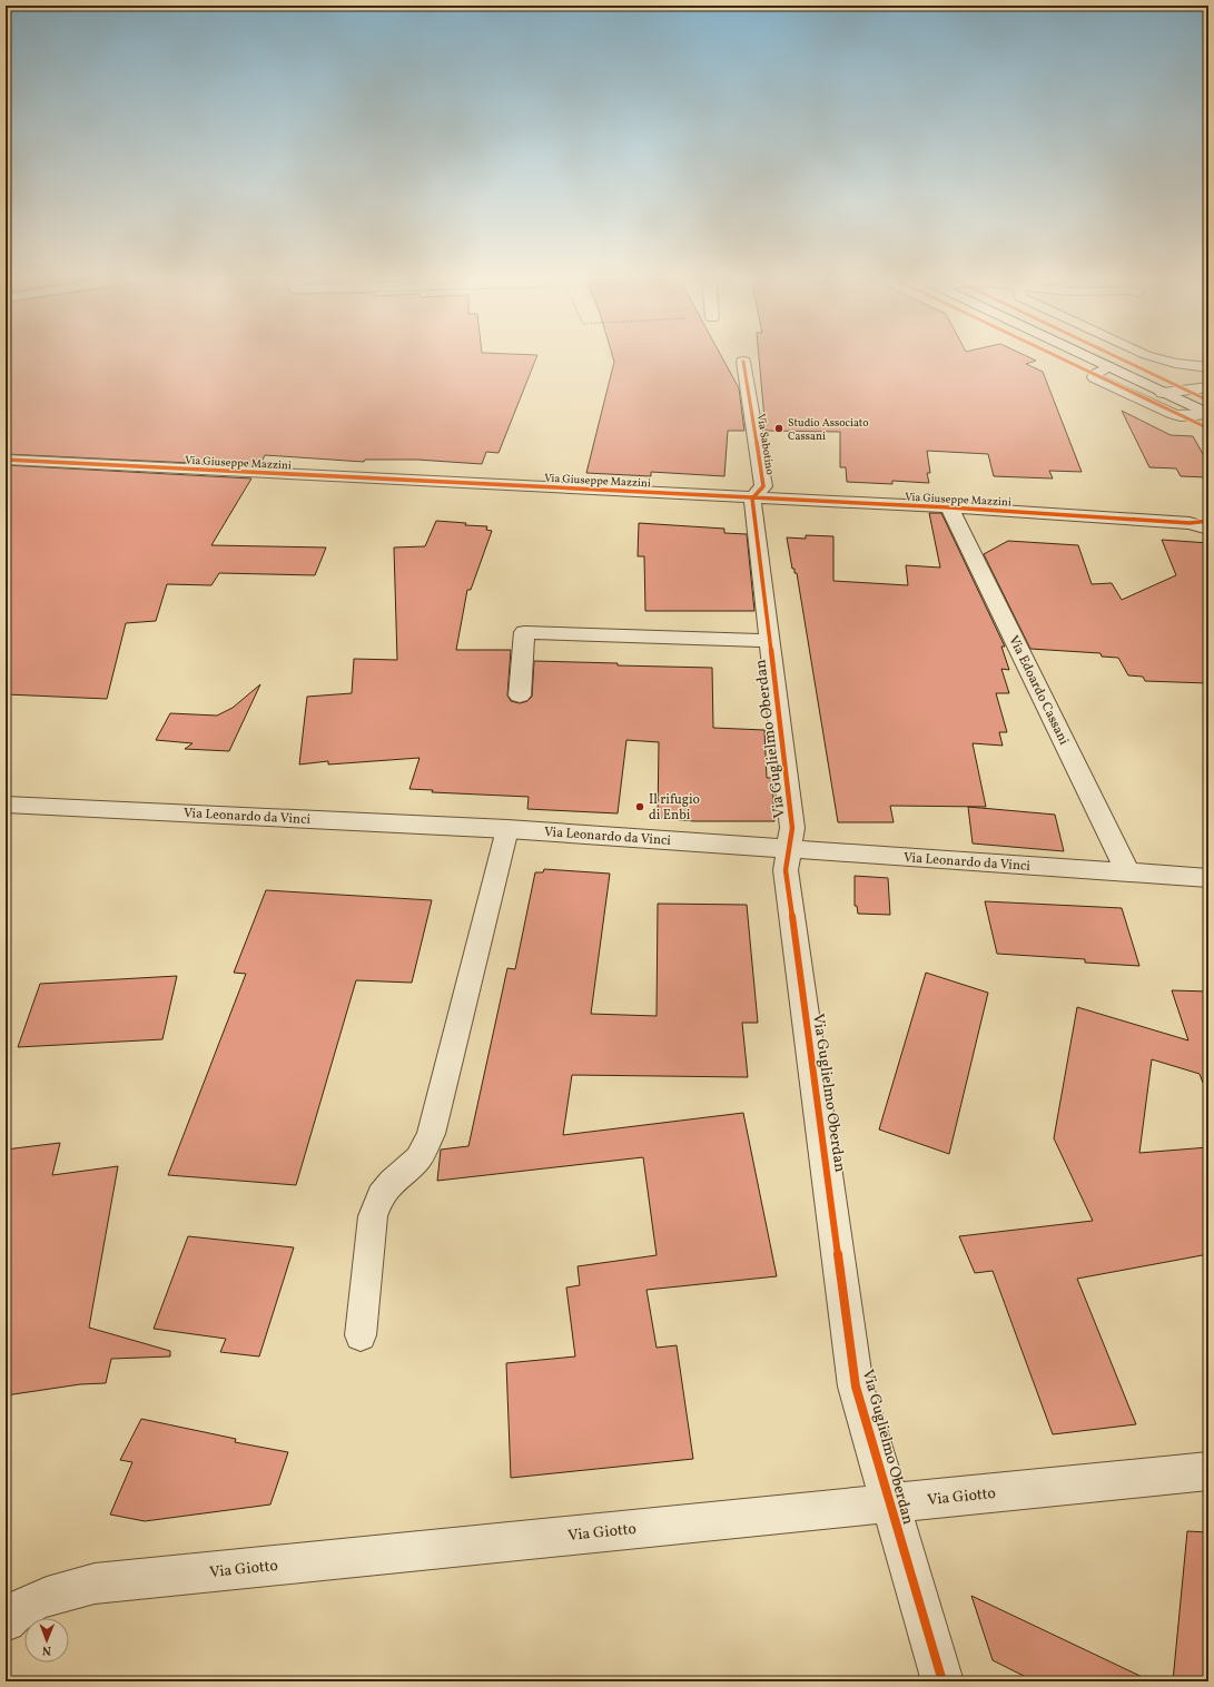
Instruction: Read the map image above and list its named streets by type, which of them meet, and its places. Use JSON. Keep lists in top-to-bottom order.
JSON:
{
  "streets": {
    "street": [
      "Via Sabotino",
      "Via Giuseppe Mazzini",
      "Via Edoardo Cassani",
      "Via Guglielmo Oberdan",
      "Via Leonardo da Vinci",
      "Via Giotto"
    ]
  },
  "crossings": [
    ["Via Sabotino", "Via Giuseppe Mazzini"],
    ["Via Sabotino", "Via Guglielmo Oberdan"],
    ["Via Giuseppe Mazzini", "Via Edoardo Cassani"],
    ["Via Giuseppe Mazzini", "Via Guglielmo Oberdan"],
    ["Via Edoardo Cassani", "Via Leonardo da Vinci"],
    ["Via Guglielmo Oberdan", "Via Leonardo da Vinci"],
    ["Via Guglielmo Oberdan", "Via Giotto"]
  ],
  "places": ["Studio Associato Cassani", "Il rifugio di Enbi"],
  "north": "bottom"
}
